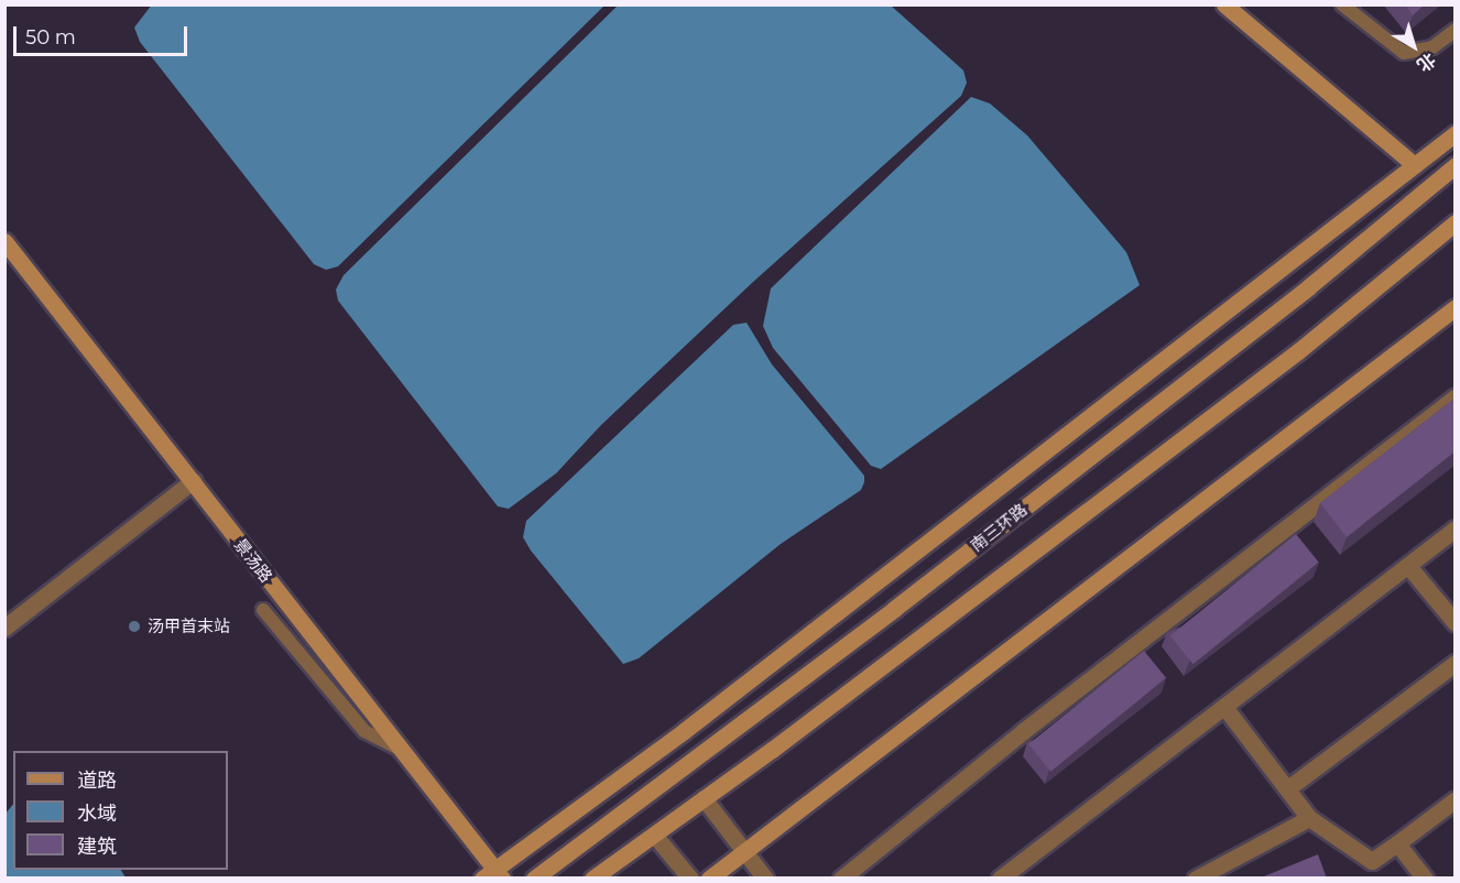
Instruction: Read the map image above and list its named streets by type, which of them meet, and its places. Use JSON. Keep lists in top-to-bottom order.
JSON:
{
  "streets": {
    "street": ["南三环路", "景汤路"]
  },
  "places": ["汤甲首末站"],
  "legend": ["道路", "水域", "建筑"],
  "scale_bar": "50 m",
  "north": "bottom right"
}
